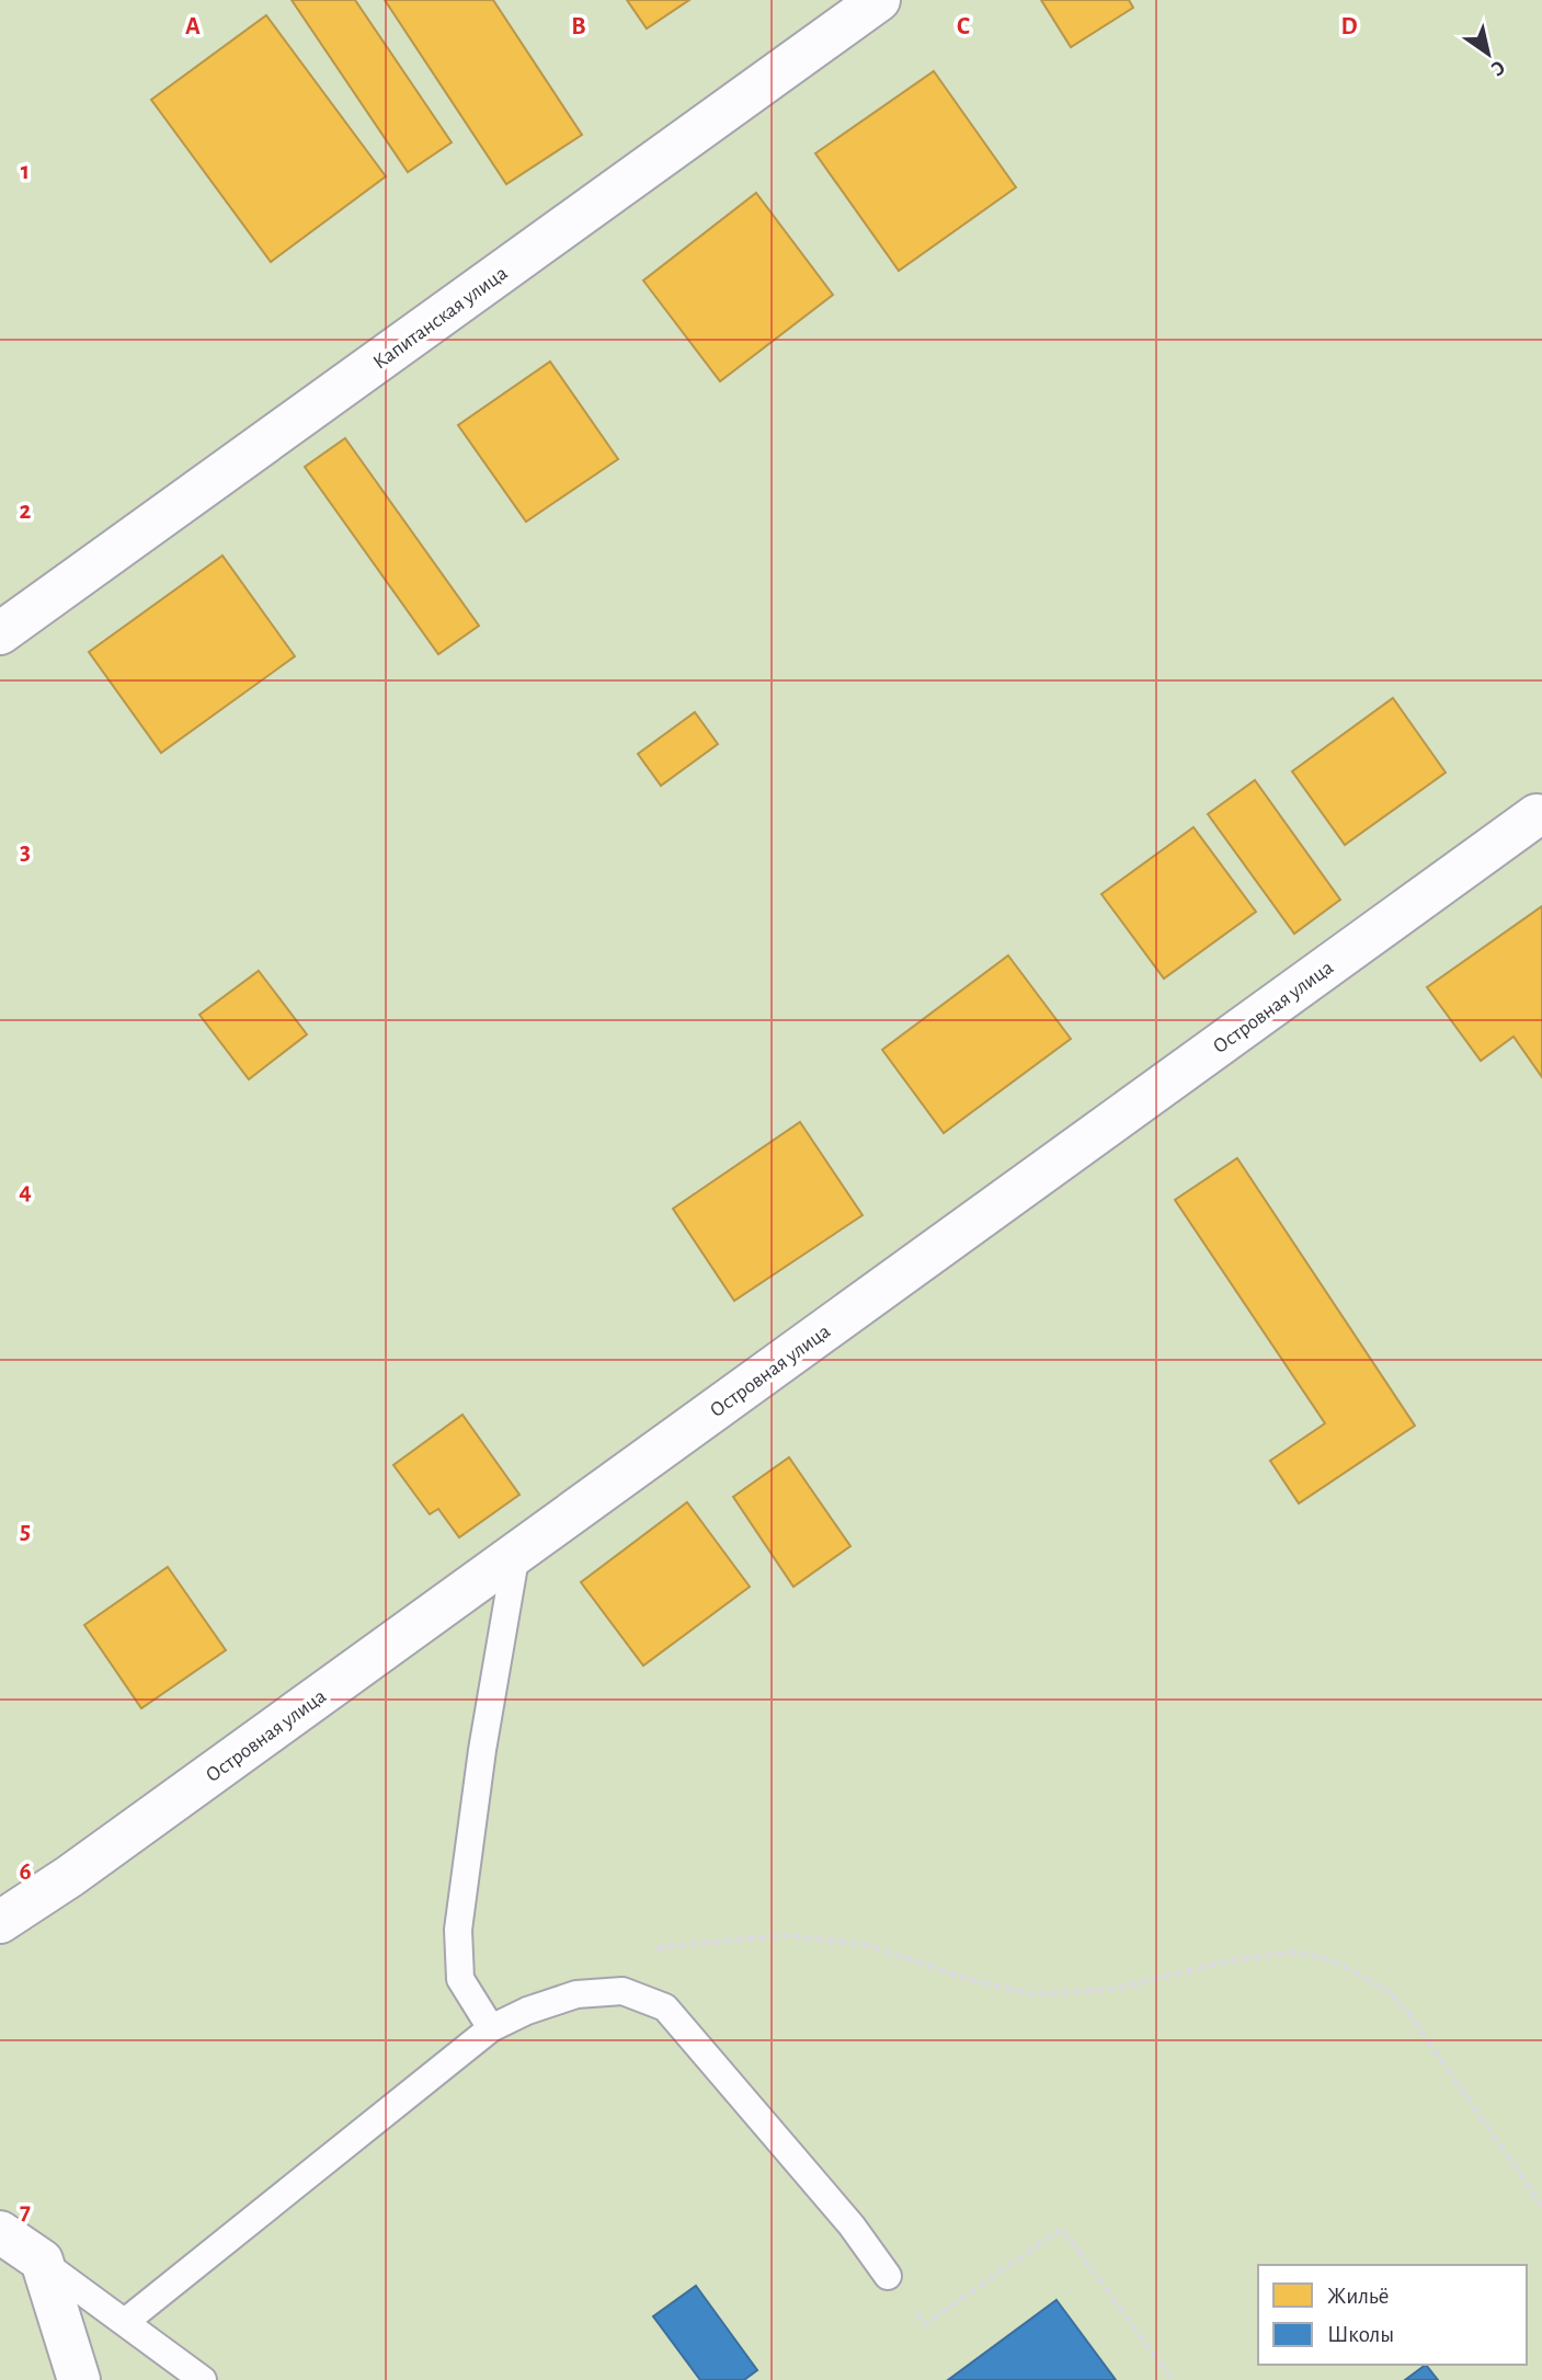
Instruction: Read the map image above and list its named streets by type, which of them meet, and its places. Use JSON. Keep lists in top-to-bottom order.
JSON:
{
  "streets": {
    "street": ["Капитанская улица", "Островная улица"]
  },
  "legend": ["Жильё", "Школы"],
  "north": "bottom right",
  "grid": {
    "columns": [
      "A",
      "B",
      "C",
      "D"
    ],
    "rows": [
      "1",
      "2",
      "3",
      "4",
      "5",
      "6",
      "7"
    ]
  }
}
